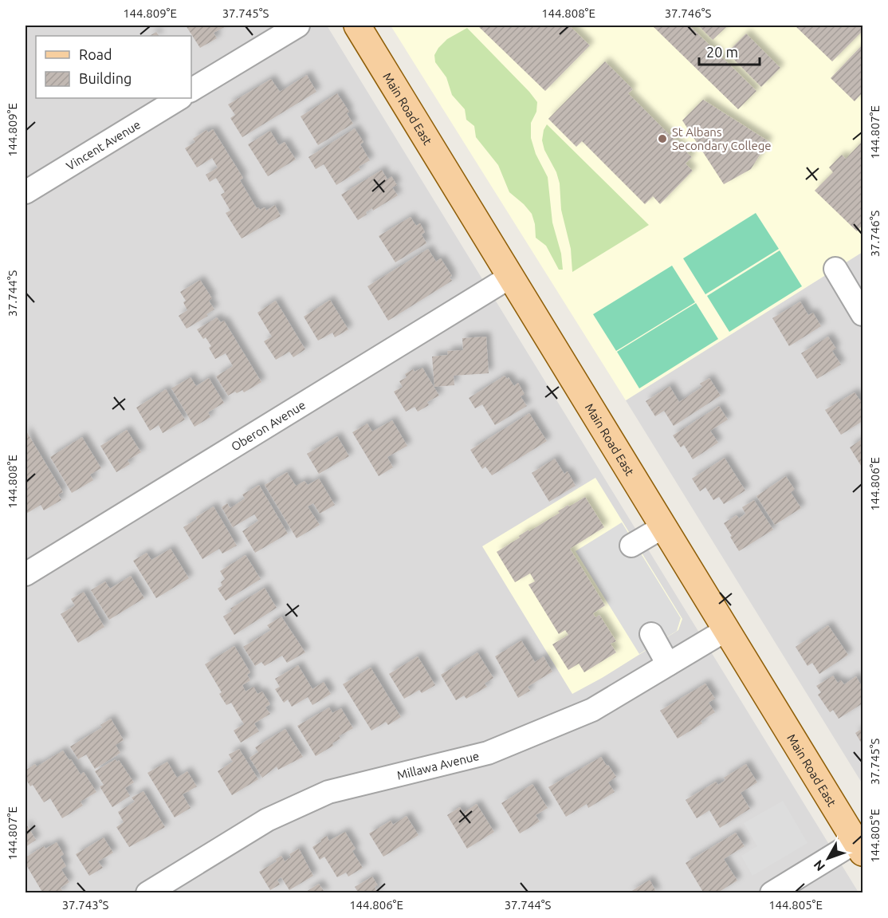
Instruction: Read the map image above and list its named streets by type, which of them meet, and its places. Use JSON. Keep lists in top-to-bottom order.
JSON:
{
  "streets": {
    "main road": ["Main Road East"],
    "street": ["Vincent Avenue", "Oberon Avenue", "Millawa Avenue"]
  },
  "crossings": [
    ["Main Road East", "Oberon Avenue"],
    ["Main Road East", "Millawa Avenue"]
  ],
  "places": ["St Albans Secondary College"],
  "legend": ["Road", "Building"],
  "scale_bar": "20 m",
  "north": "bottom left",
  "coordinates": [
    "144.809°E",
    "37.745°S",
    "144.808°E",
    "37.746°S",
    "144.807°E",
    "37.744°S",
    "144.806°E",
    "144.805°E",
    "37.743°S"
  ]
}
